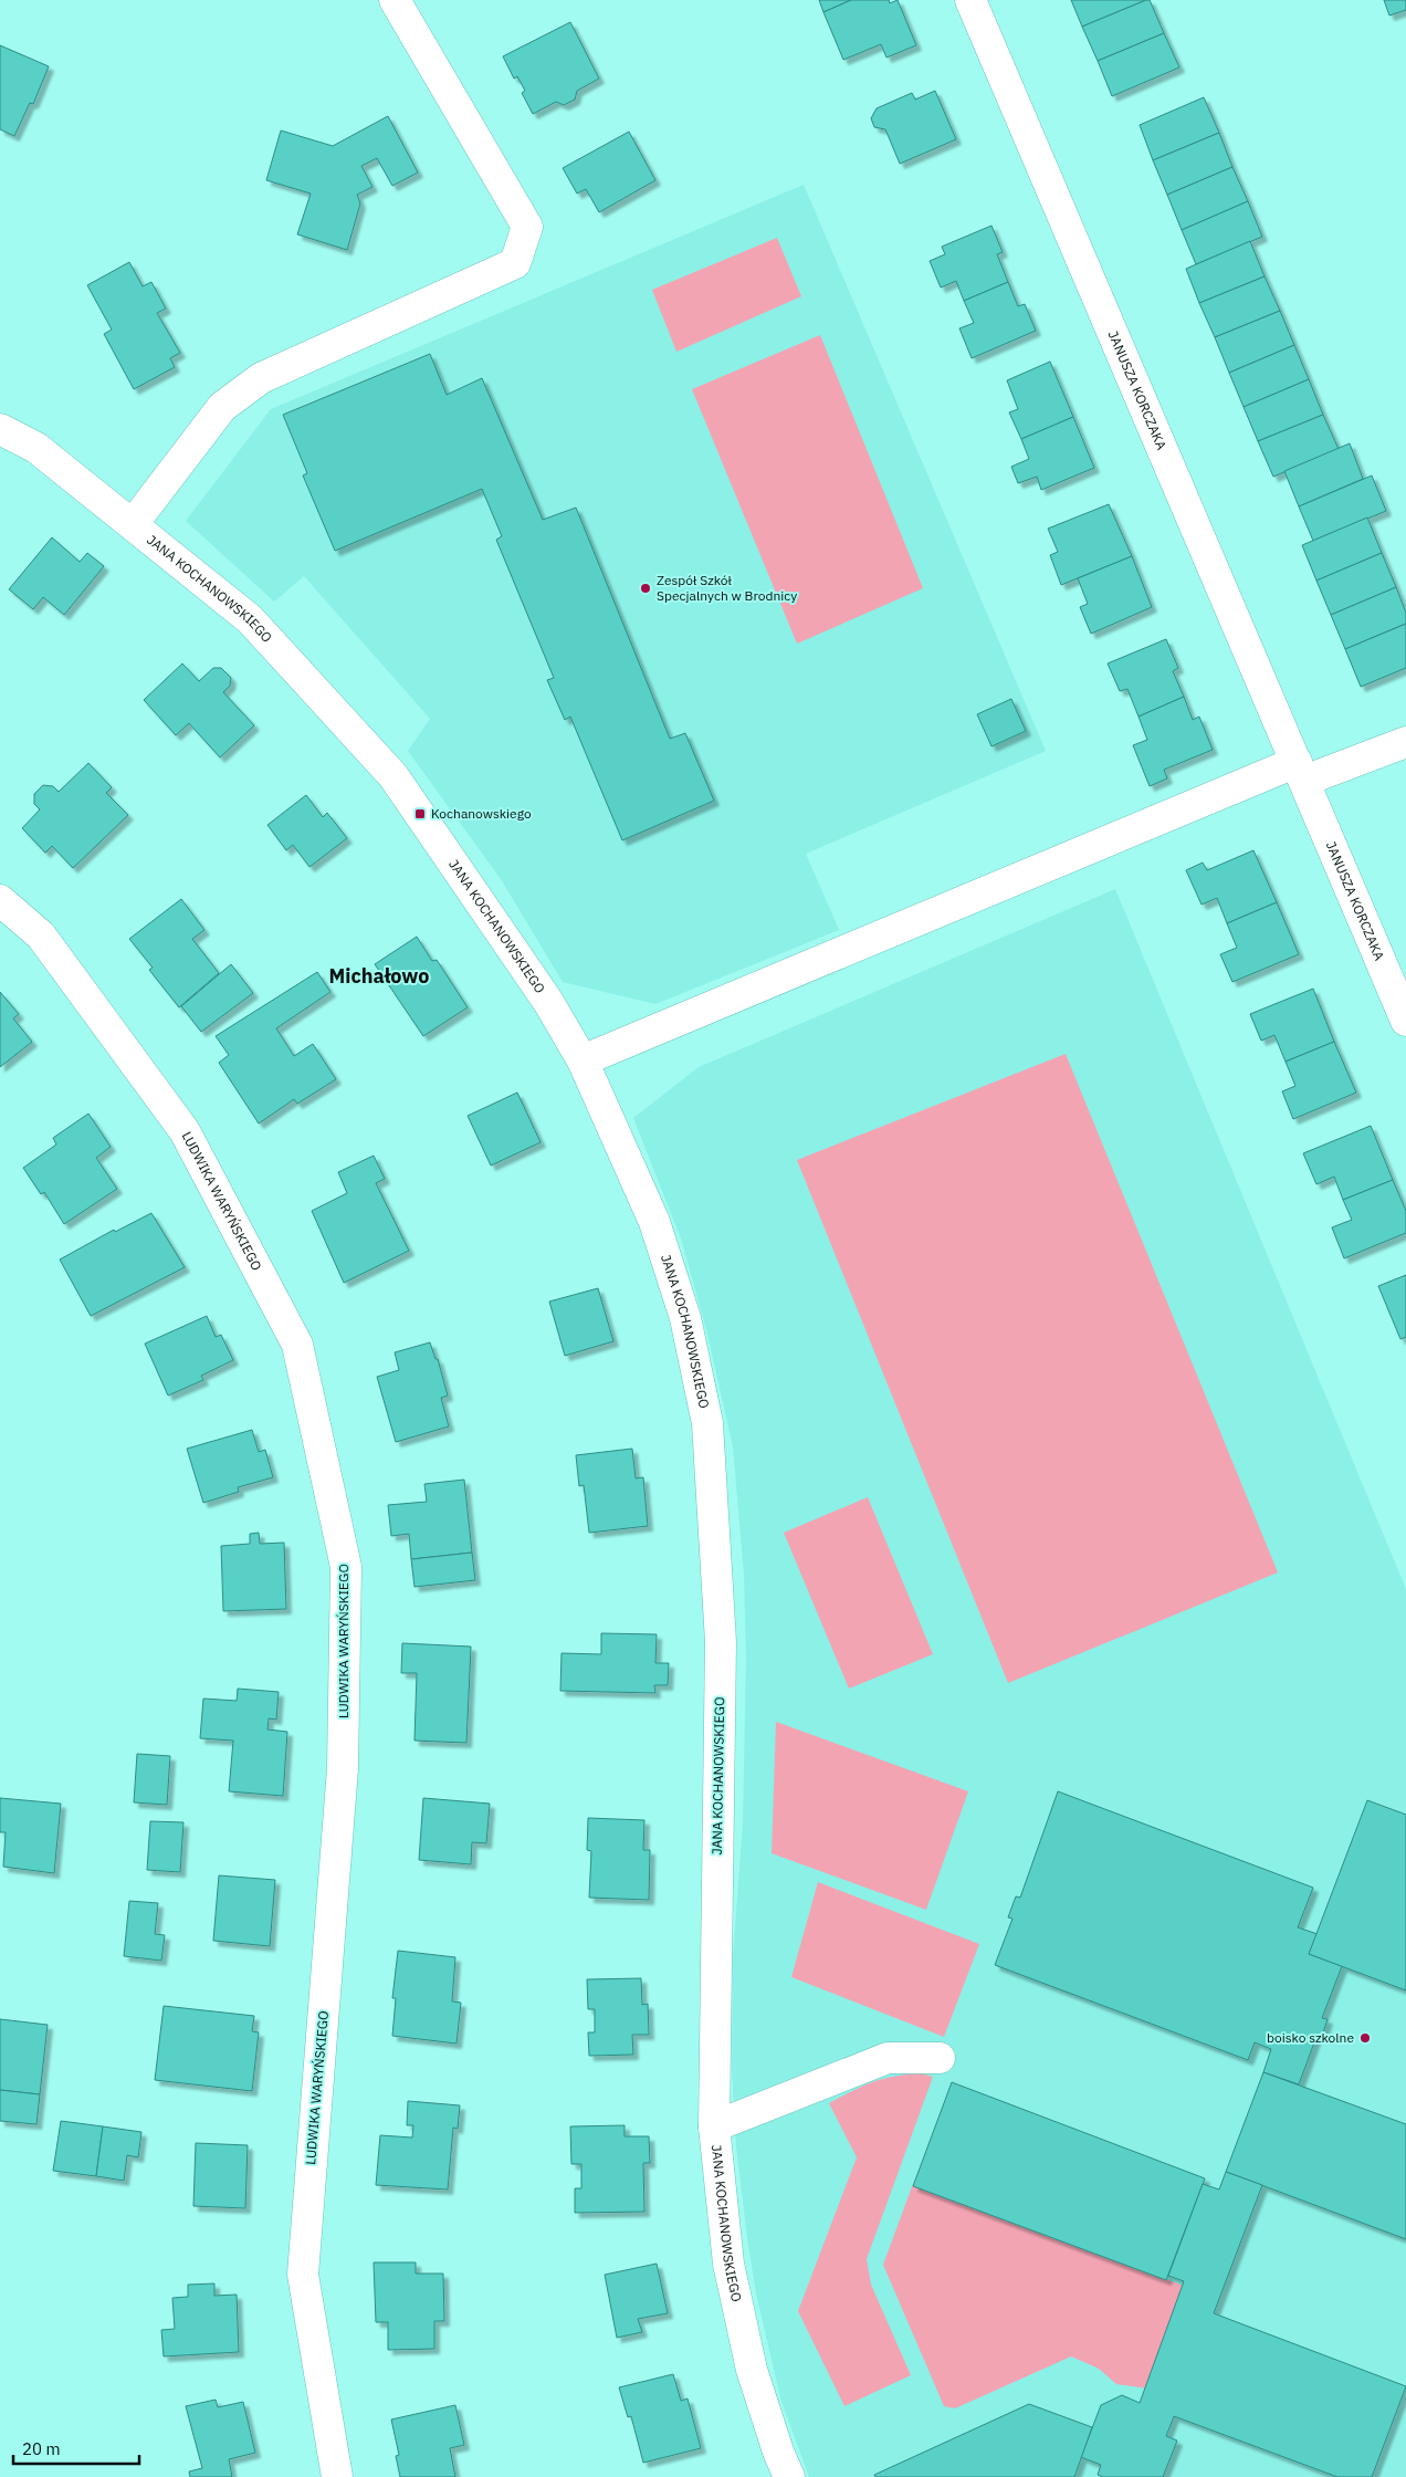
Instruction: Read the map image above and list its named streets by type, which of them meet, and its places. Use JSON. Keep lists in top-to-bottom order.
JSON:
{
  "streets": {
    "street": ["JANUSZA KORCZAKA", "JANA KOCHANOWSKIEGO", "LUDWIKA WARYŃSKIEGO"]
  },
  "districts": ["Michałowo"],
  "places": {
    "other": ["Zespół Szkół Specjalnych w Brodnicy", "boisko szkolne"],
    "transit": ["Kochanowskiego"]
  },
  "scale_bar": "20 m"
}
